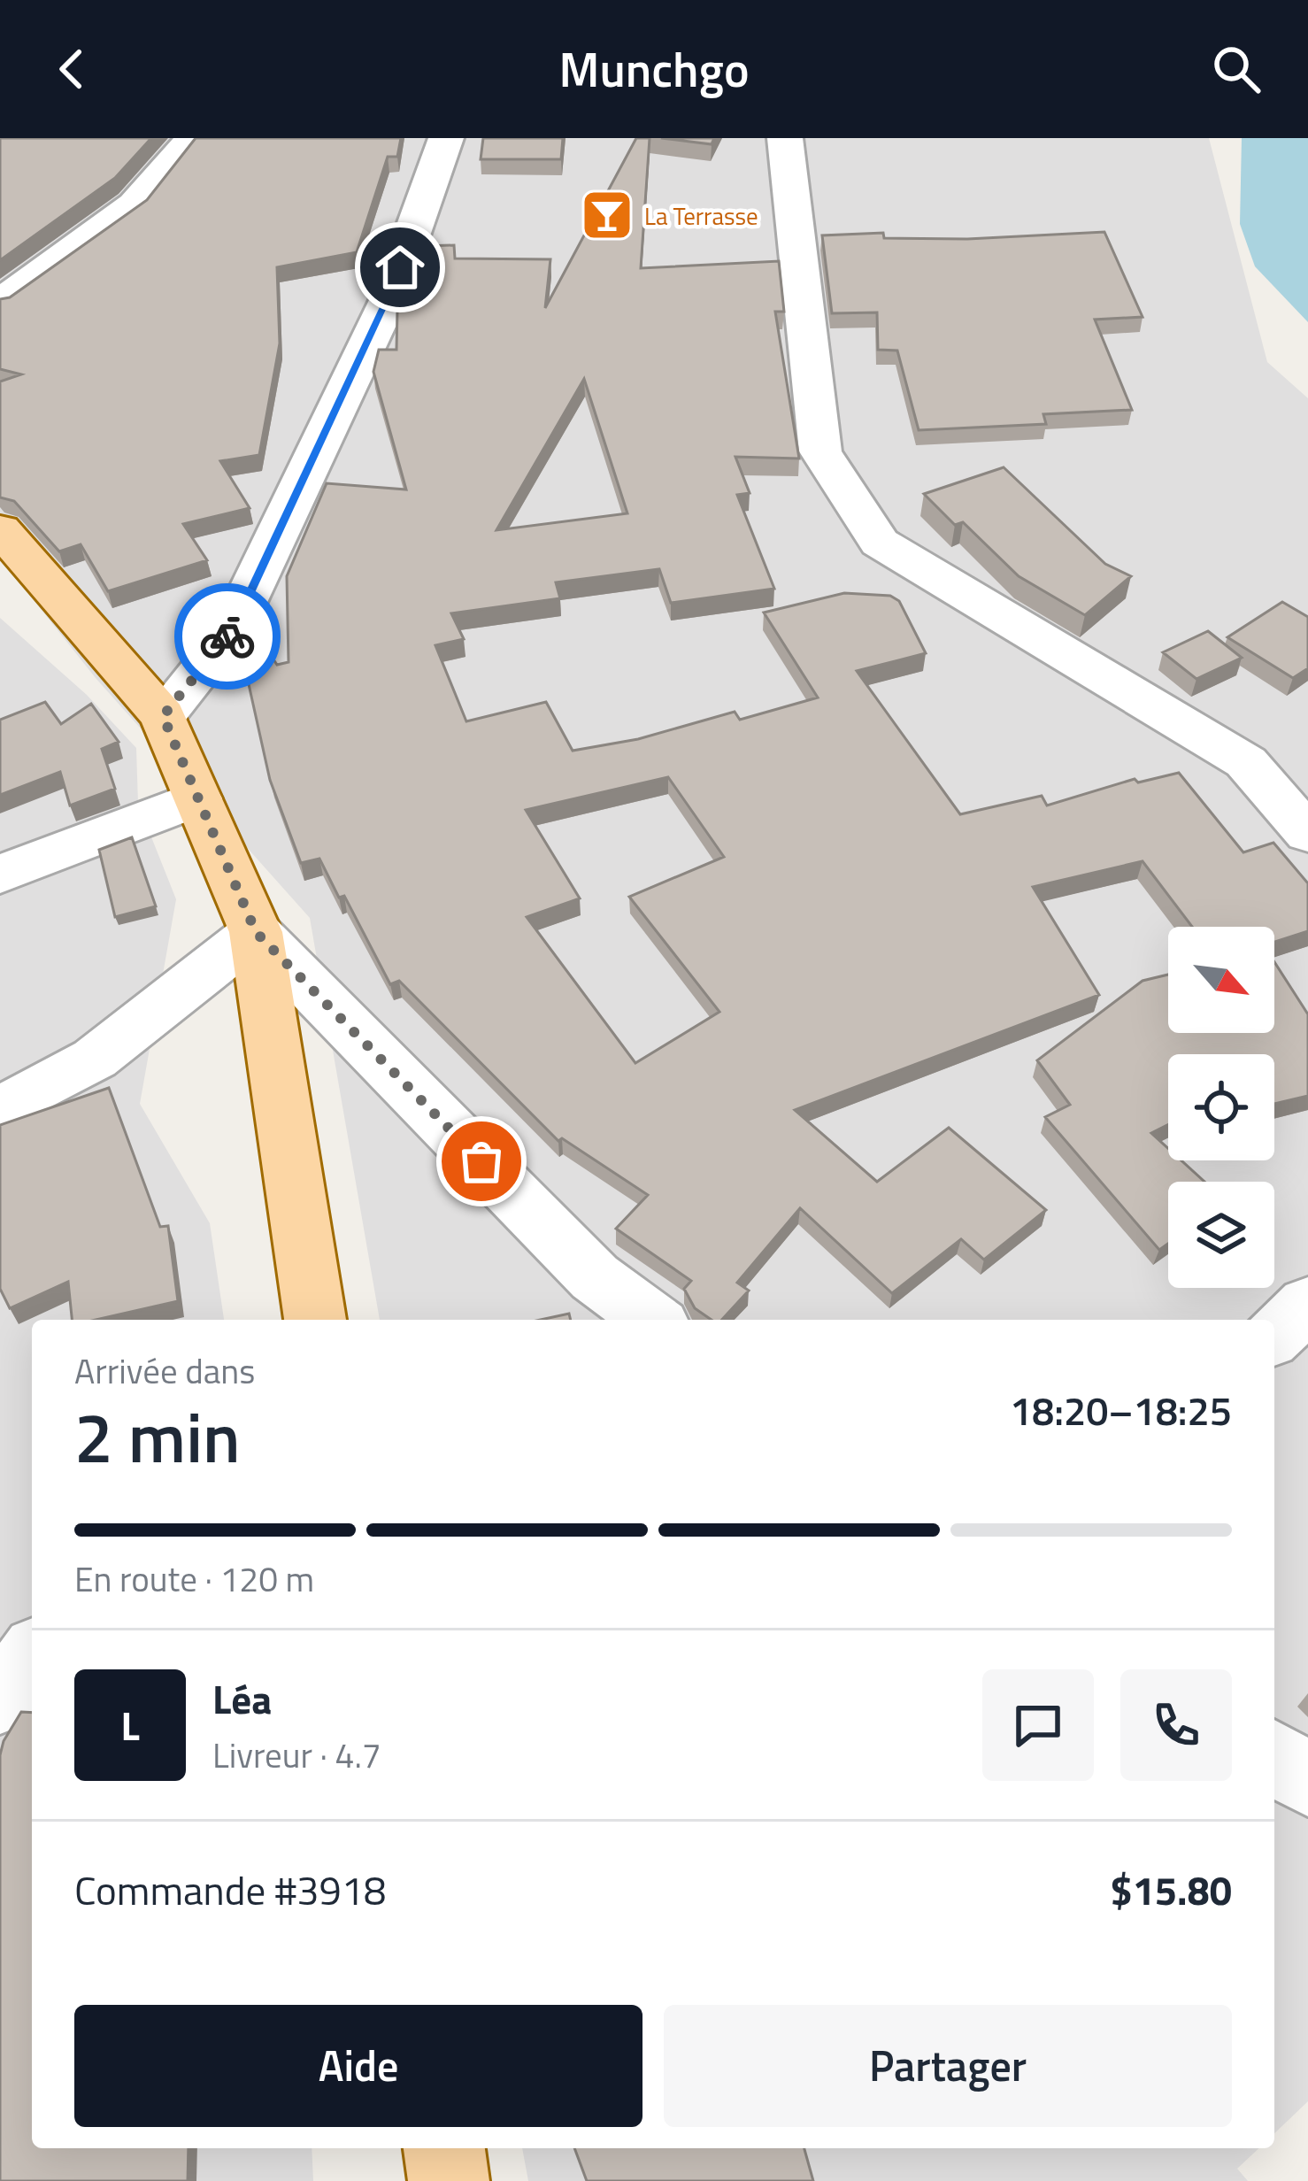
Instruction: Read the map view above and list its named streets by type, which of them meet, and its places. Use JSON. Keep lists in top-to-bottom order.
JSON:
{
  "places": {
    "bar": ["La Terrasse"]
  },
  "north": "bottom right",
  "page": {
    "header": "Munchgo",
    "heading": ["2 min", "Arrivée dans", "18:20–18:25"],
    "panel": [
      "Léa",
      "Livreur · 4.7",
      "Commande #3918",
      "$15.80"
    ],
    "bar": "En route · 120 m",
    "round": "L",
    "buttons": ["Aide", "Partager"]
  }
}
